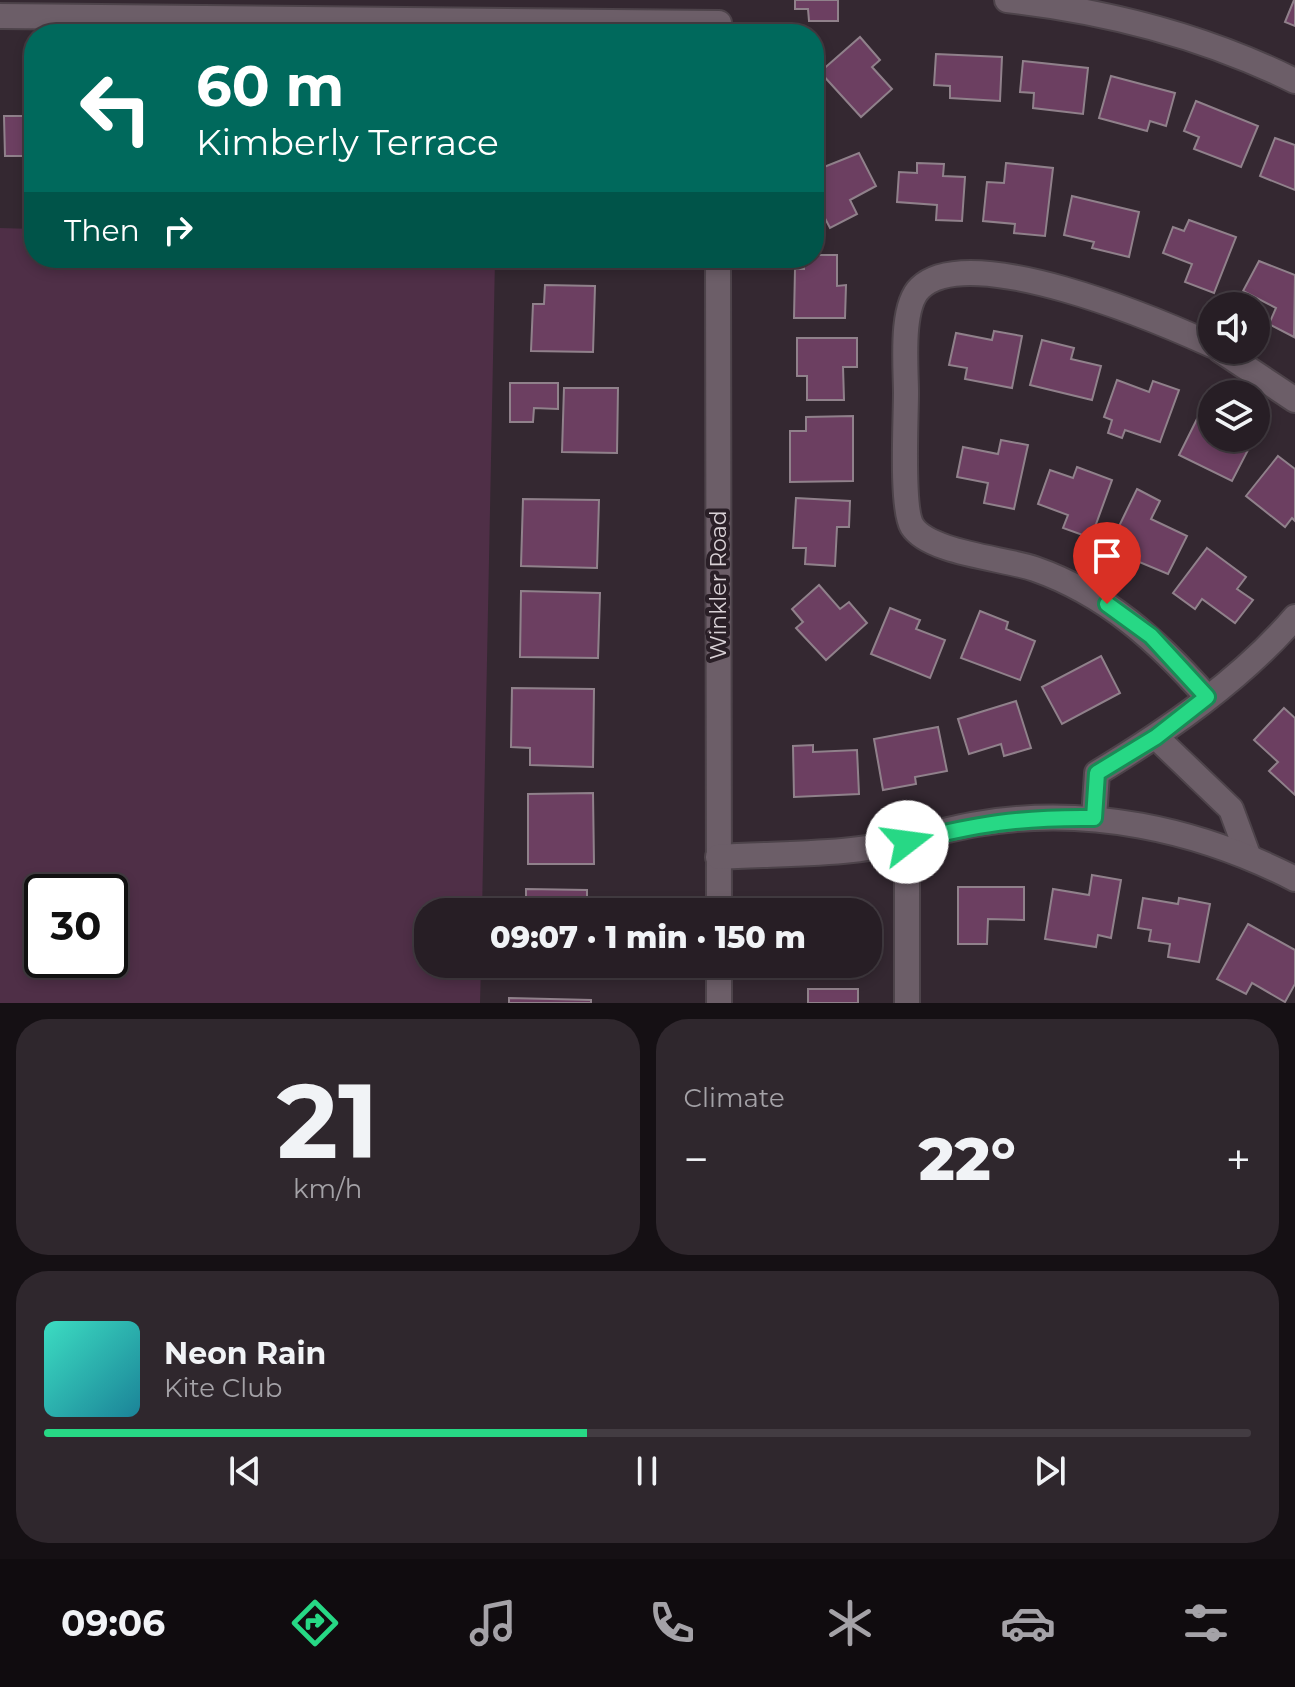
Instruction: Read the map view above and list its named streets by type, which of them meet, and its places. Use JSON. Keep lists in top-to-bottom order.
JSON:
{
  "streets": {
    "street": ["Winkler Road"]
  },
  "page": {
    "turn": ["60 m", "Kimberly Terrace"],
    "then": "Then",
    "limit": "30",
    "trip": "09:07 · 1 min · 150 m",
    "tile": [
      ["21", "km/h"],
      "Climate"
    ],
    "heat": ["−", "22°", "+"],
    "song": ["Neon Rain", "Kite Club"],
    "tabs": "09:06"
  }
}
